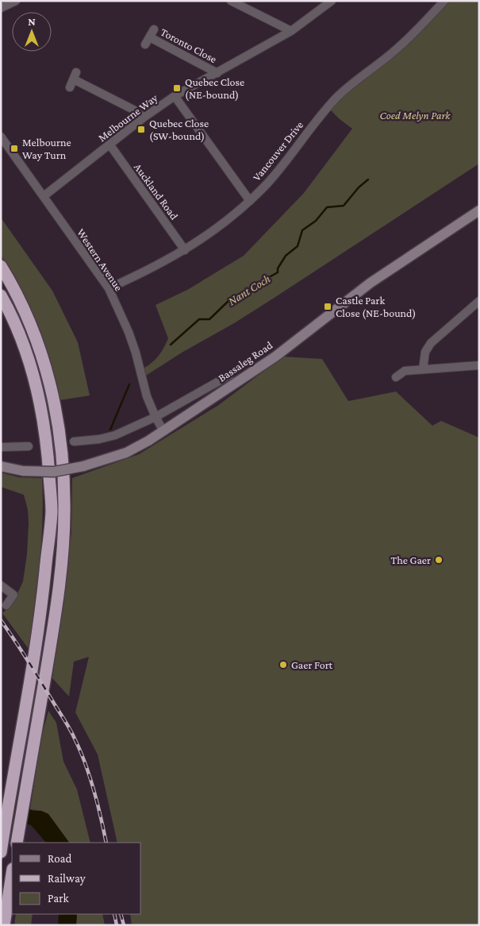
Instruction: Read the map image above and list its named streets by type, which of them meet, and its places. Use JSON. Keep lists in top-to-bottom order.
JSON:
{
  "streets": {
    "street": [
      "Toronto Close",
      "Melbourne Way",
      "Vancouver Drive",
      "Auckland Road",
      "Western Avenue",
      "Bassaleg Road"
    ]
  },
  "crossings": [
    ["Toronto Close", "Melbourne Way"],
    ["Melbourne Way", "Auckland Road"],
    ["Melbourne Way", "Western Avenue"],
    ["Vancouver Drive", "Auckland Road"],
    ["Vancouver Drive", "Western Avenue"],
    ["Western Avenue", "Bassaleg Road"]
  ],
  "water": ["Nant Coch"],
  "parks": ["Coed Melyn Park"],
  "places": {
    "transit": [
      "Quebec Close (NE-bound)",
      "Quebec Close (SW-bound)",
      "Melbourne Way Turn",
      "Castle Park Close (NE-bound)"
    ],
    "other": ["The Gaer", "Gaer Fort"]
  },
  "legend": ["Road", "Railway", "Park"],
  "north": "top"
}
